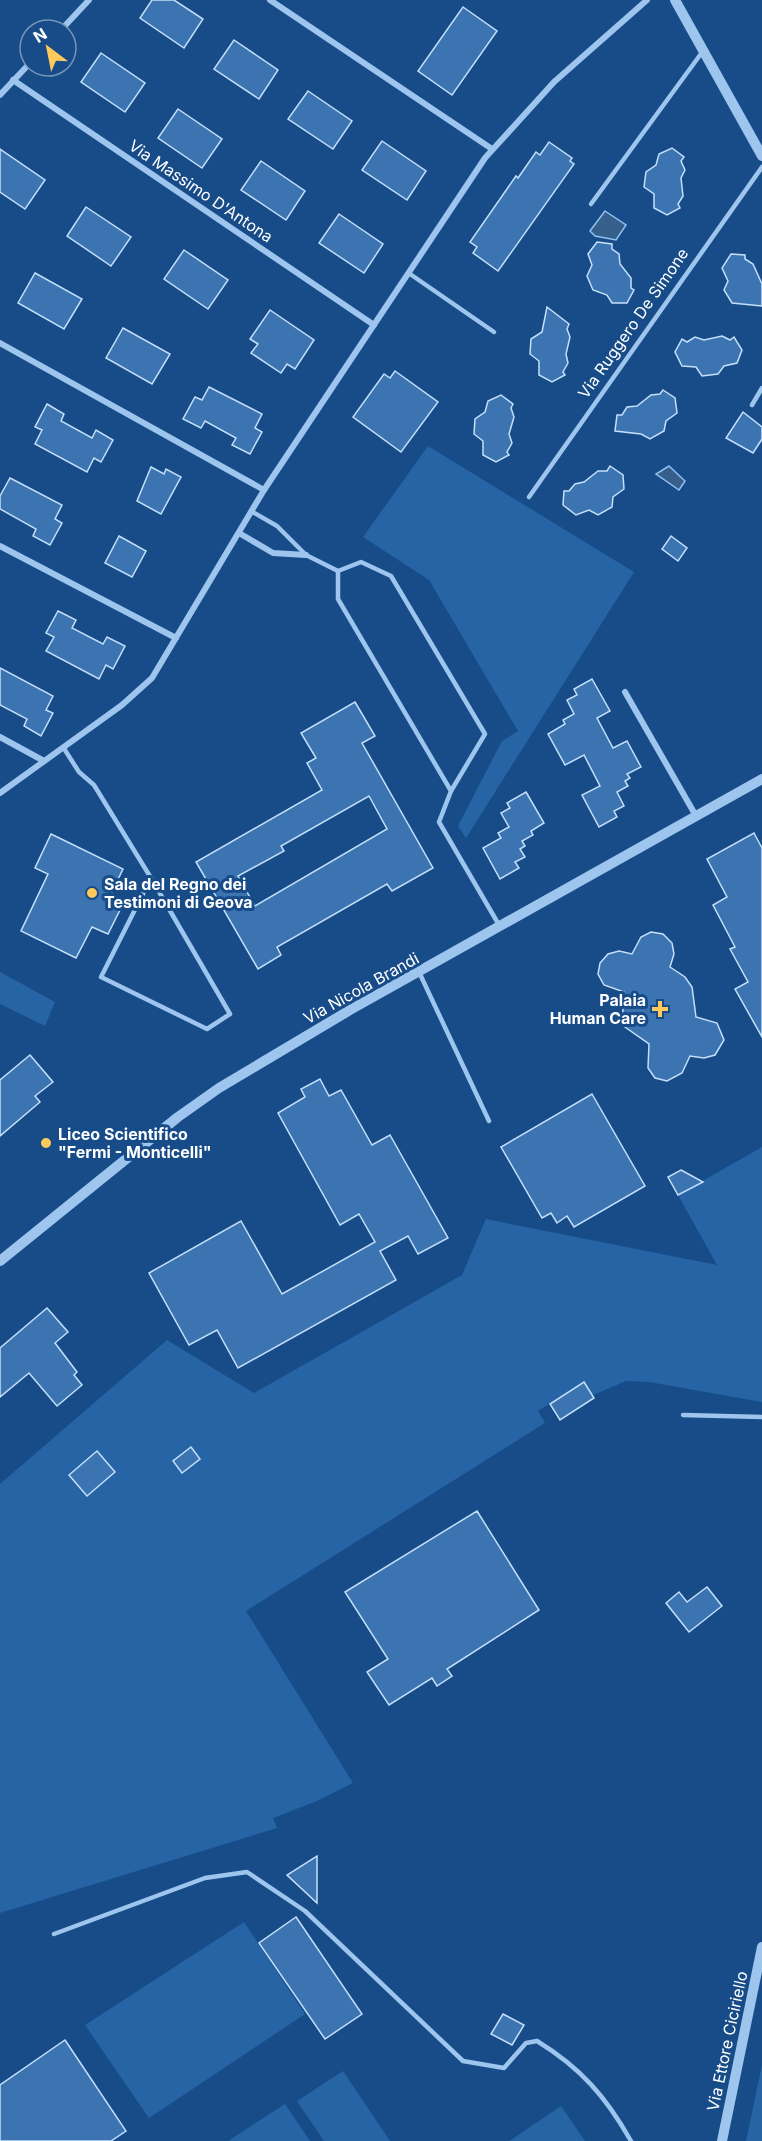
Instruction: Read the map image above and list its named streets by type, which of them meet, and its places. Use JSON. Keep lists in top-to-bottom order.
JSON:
{
  "streets": {
    "street": ["Via Massimo D'Antona", "Via Nicola Brandi", "Via Ettore Ciciriello"],
    "lane": ["Via Ruggero De Simone"]
  },
  "places": {
    "other": ["Sala del Regno dei Testimoni di Geova", "Liceo Scientifico \"Fermi - Monticelli\""],
    "health": ["Palaia Human Care"]
  },
  "north": "top left"
}
